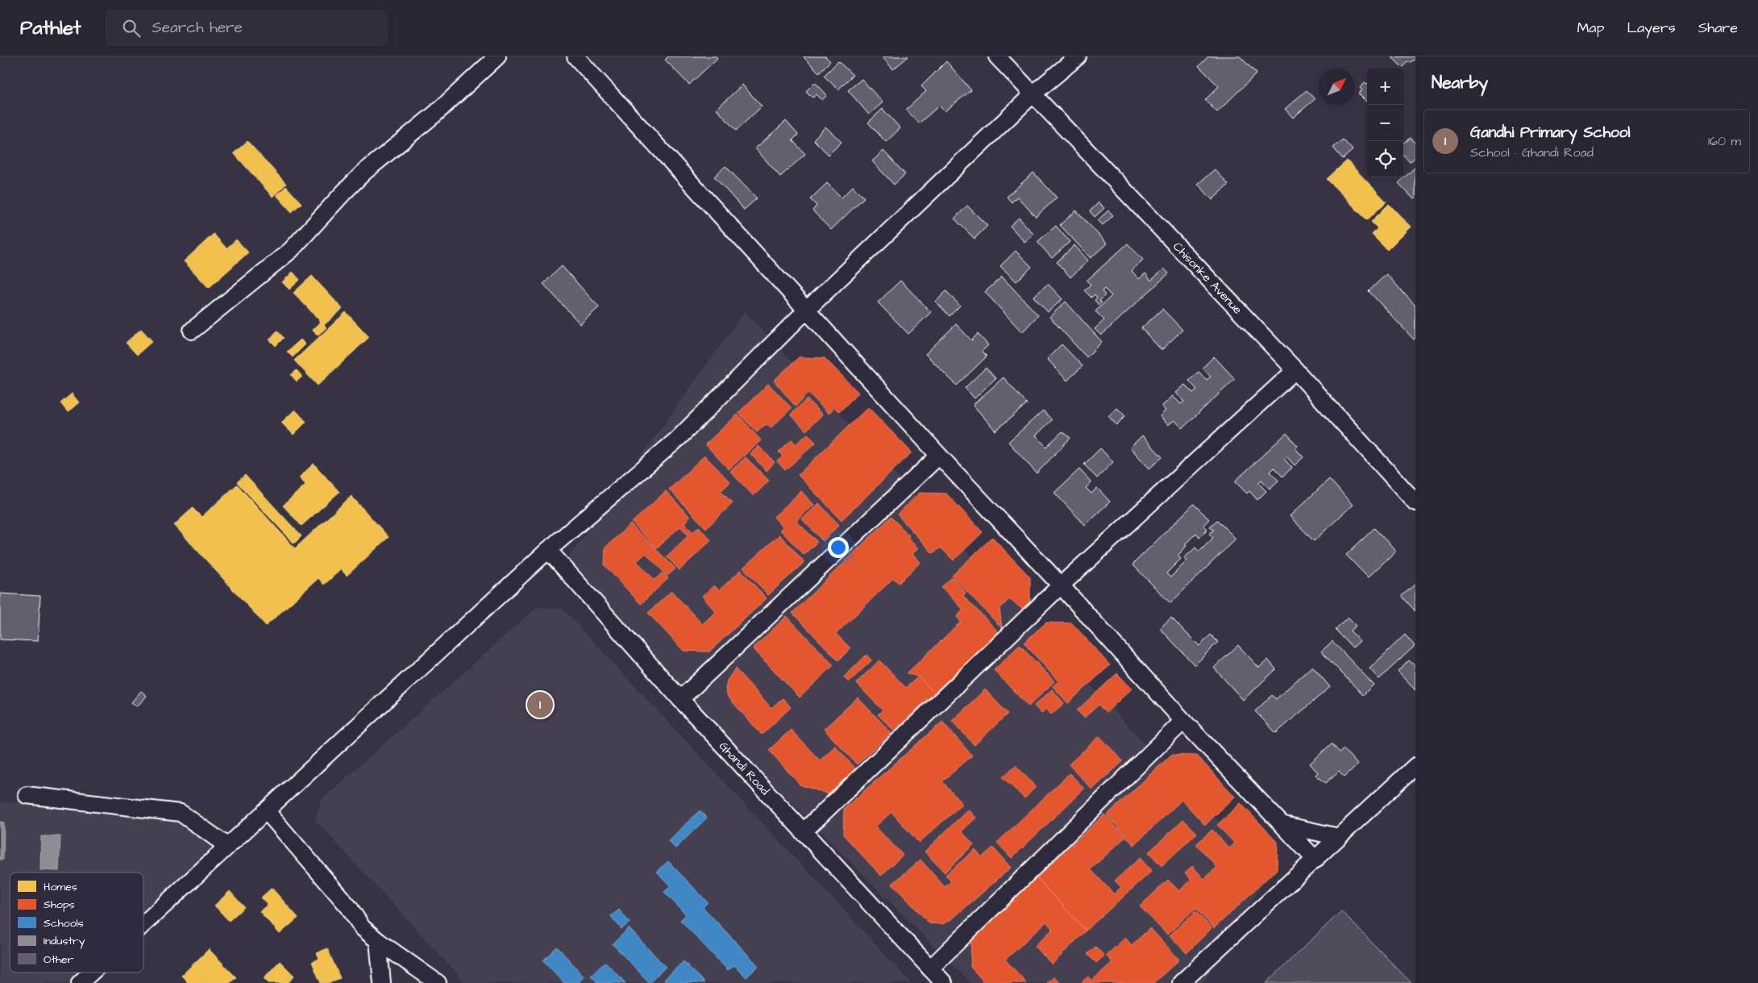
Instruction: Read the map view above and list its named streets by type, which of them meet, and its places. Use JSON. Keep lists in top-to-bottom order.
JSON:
{
  "streets": {
    "street": ["Chisonke Avenue", "Ghandi Road"]
  },
  "legend": [
    "Homes",
    "Shops",
    "Schools",
    "Industry",
    "Other"
  ],
  "north": "top right",
  "page": {
    "header": "Pathlet",
    "search": "Search here",
    "nav": ["Map", "Layers", "Share"],
    "heading": "Nearby",
    "map_buttons": ["+", "−"],
    "list": [
      {
        "mark": "1",
        "name": "Gandhi Primary School",
        "note": "School · Ghandi Road",
        "value": "160 m"
      }
    ],
    "pins": "1"
  }
}
